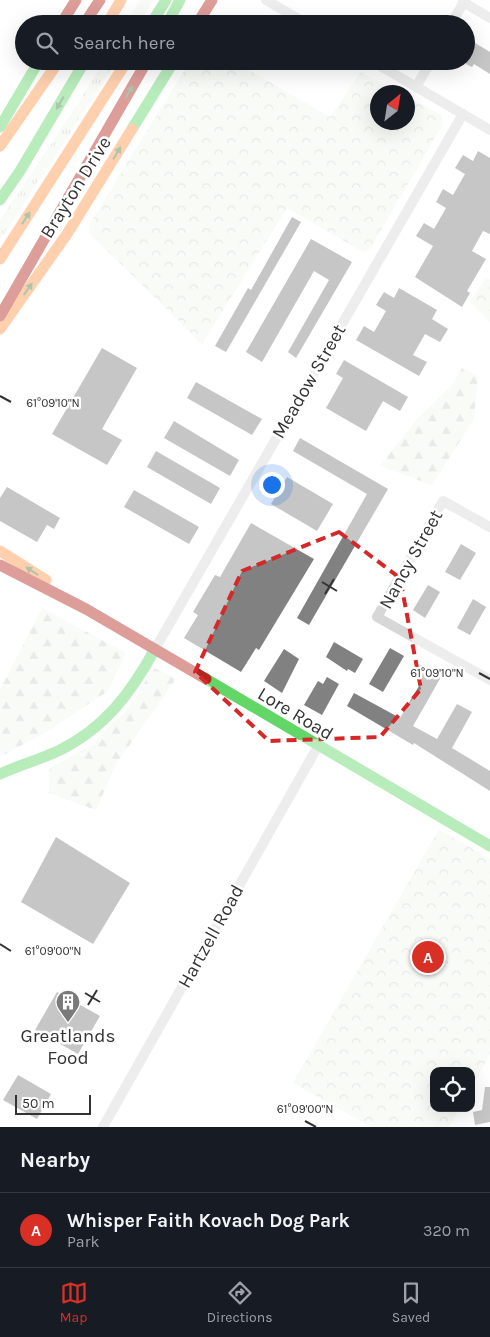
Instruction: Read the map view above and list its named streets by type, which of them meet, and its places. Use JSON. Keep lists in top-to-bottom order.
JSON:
{
  "streets": {
    "main road": ["Brayton Drive", "Lore Road"],
    "street": ["Meadow Street", "Nancy Street", "Hartzell Road"]
  },
  "crossings": [
    ["Meadow Street", "Lore Road"],
    ["Lore Road", "Hartzell Road"]
  ],
  "places": {
    "building": ["Greatlands Food"]
  },
  "scale_bar": "50 m",
  "north": "top right",
  "page": {
    "search": "Search here",
    "pins": "A",
    "scale": "50 m",
    "heading": "Nearby",
    "list": [
      {
        "mark": "A",
        "name": "Whisper Faith Kovach Dog Park",
        "note": "Park",
        "value": "320 m"
      }
    ],
    "nav": ["Map", "Directions", "Saved"]
  },
  "coordinates": ["61°09'10\"N", "61°09'00\"N"]
}
